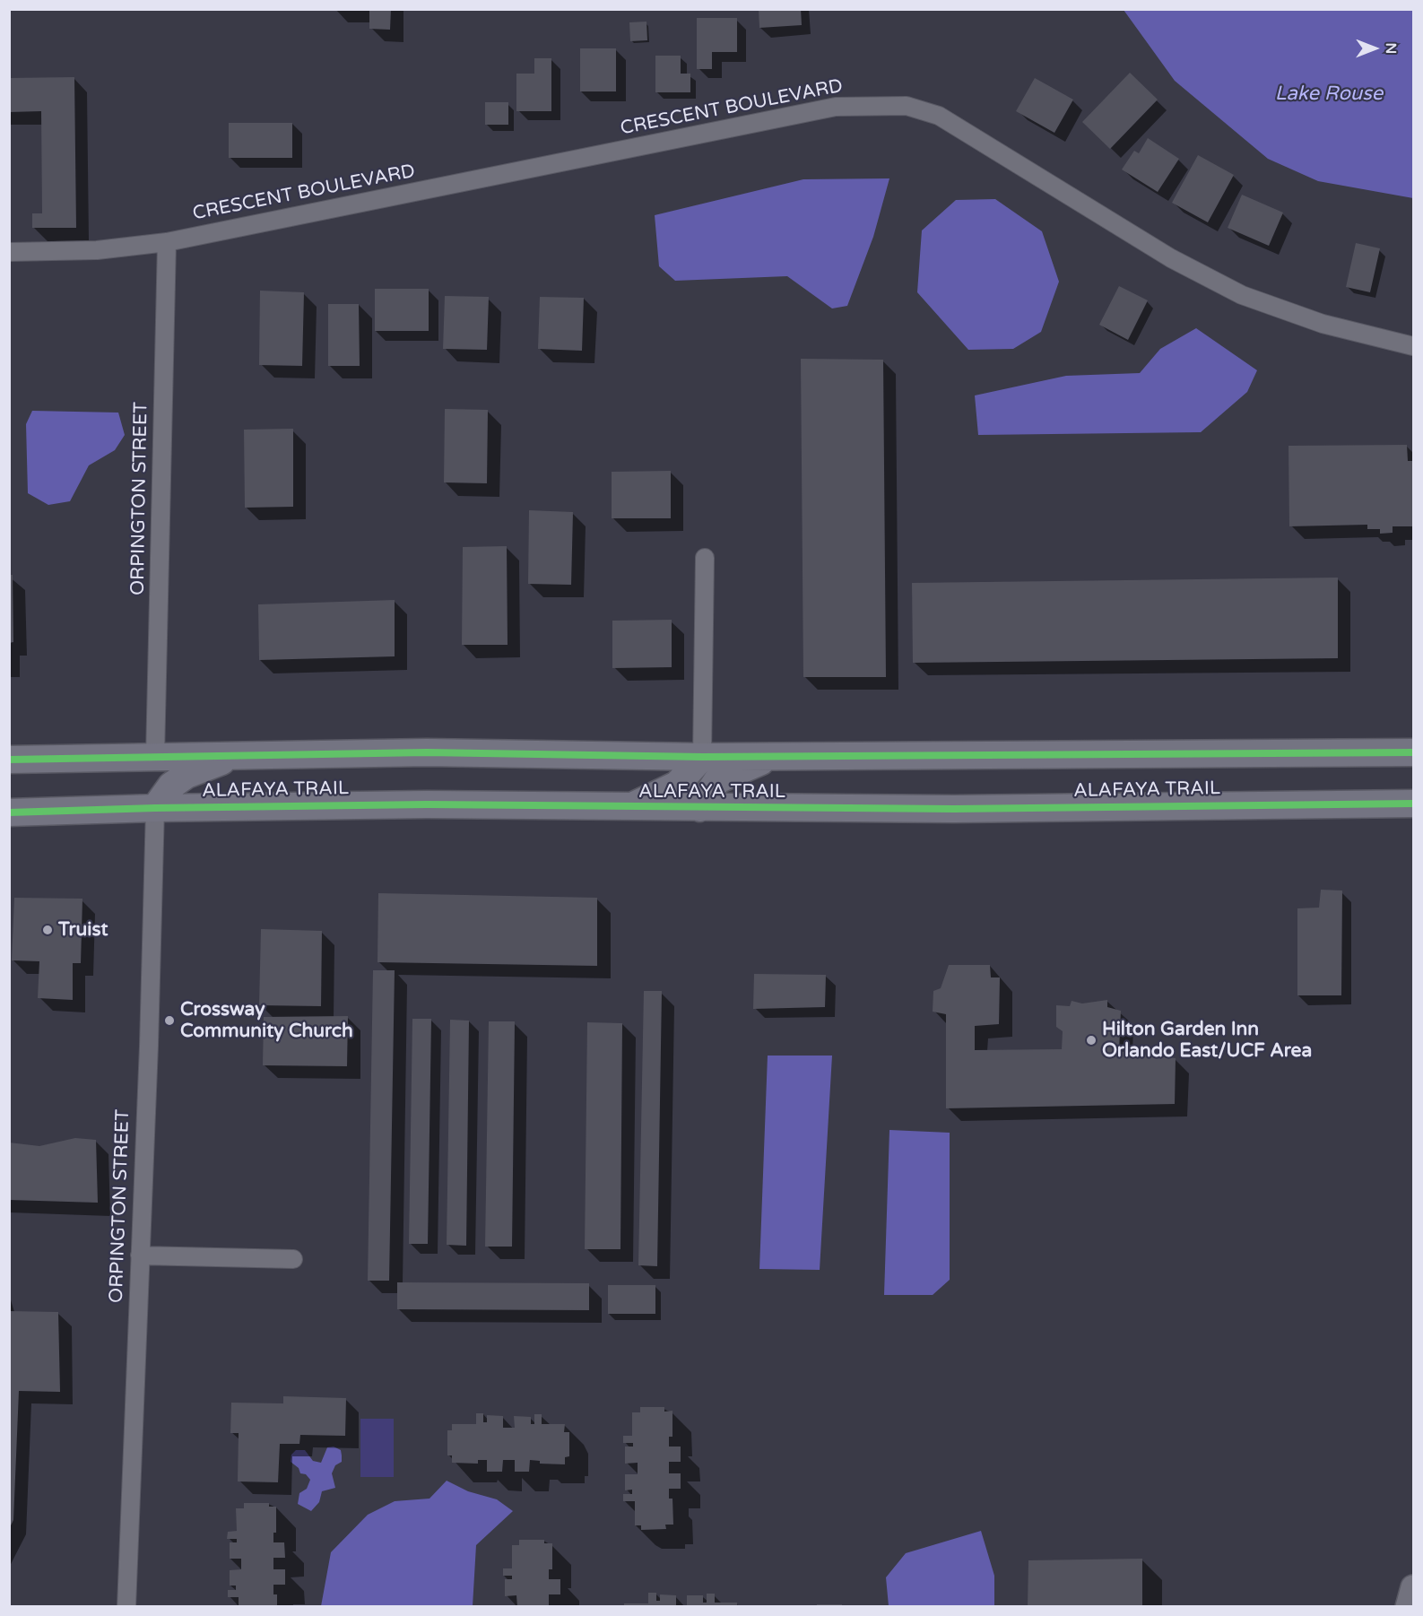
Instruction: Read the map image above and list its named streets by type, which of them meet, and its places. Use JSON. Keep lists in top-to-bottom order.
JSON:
{
  "streets": {
    "main road": ["ALAFAYA TRAIL"],
    "street": ["CRESCENT BOULEVARD", "ORPINGTON STREET"]
  },
  "crossings": [
    ["CRESCENT BOULEVARD", "ORPINGTON STREET"],
    ["ORPINGTON STREET", "ALAFAYA TRAIL"]
  ],
  "water": ["Lake Rouse"],
  "places": ["Truist", "Crossway Community Church", "Hilton Garden Inn Orlando East/UCF Area"],
  "north": "right"
}
